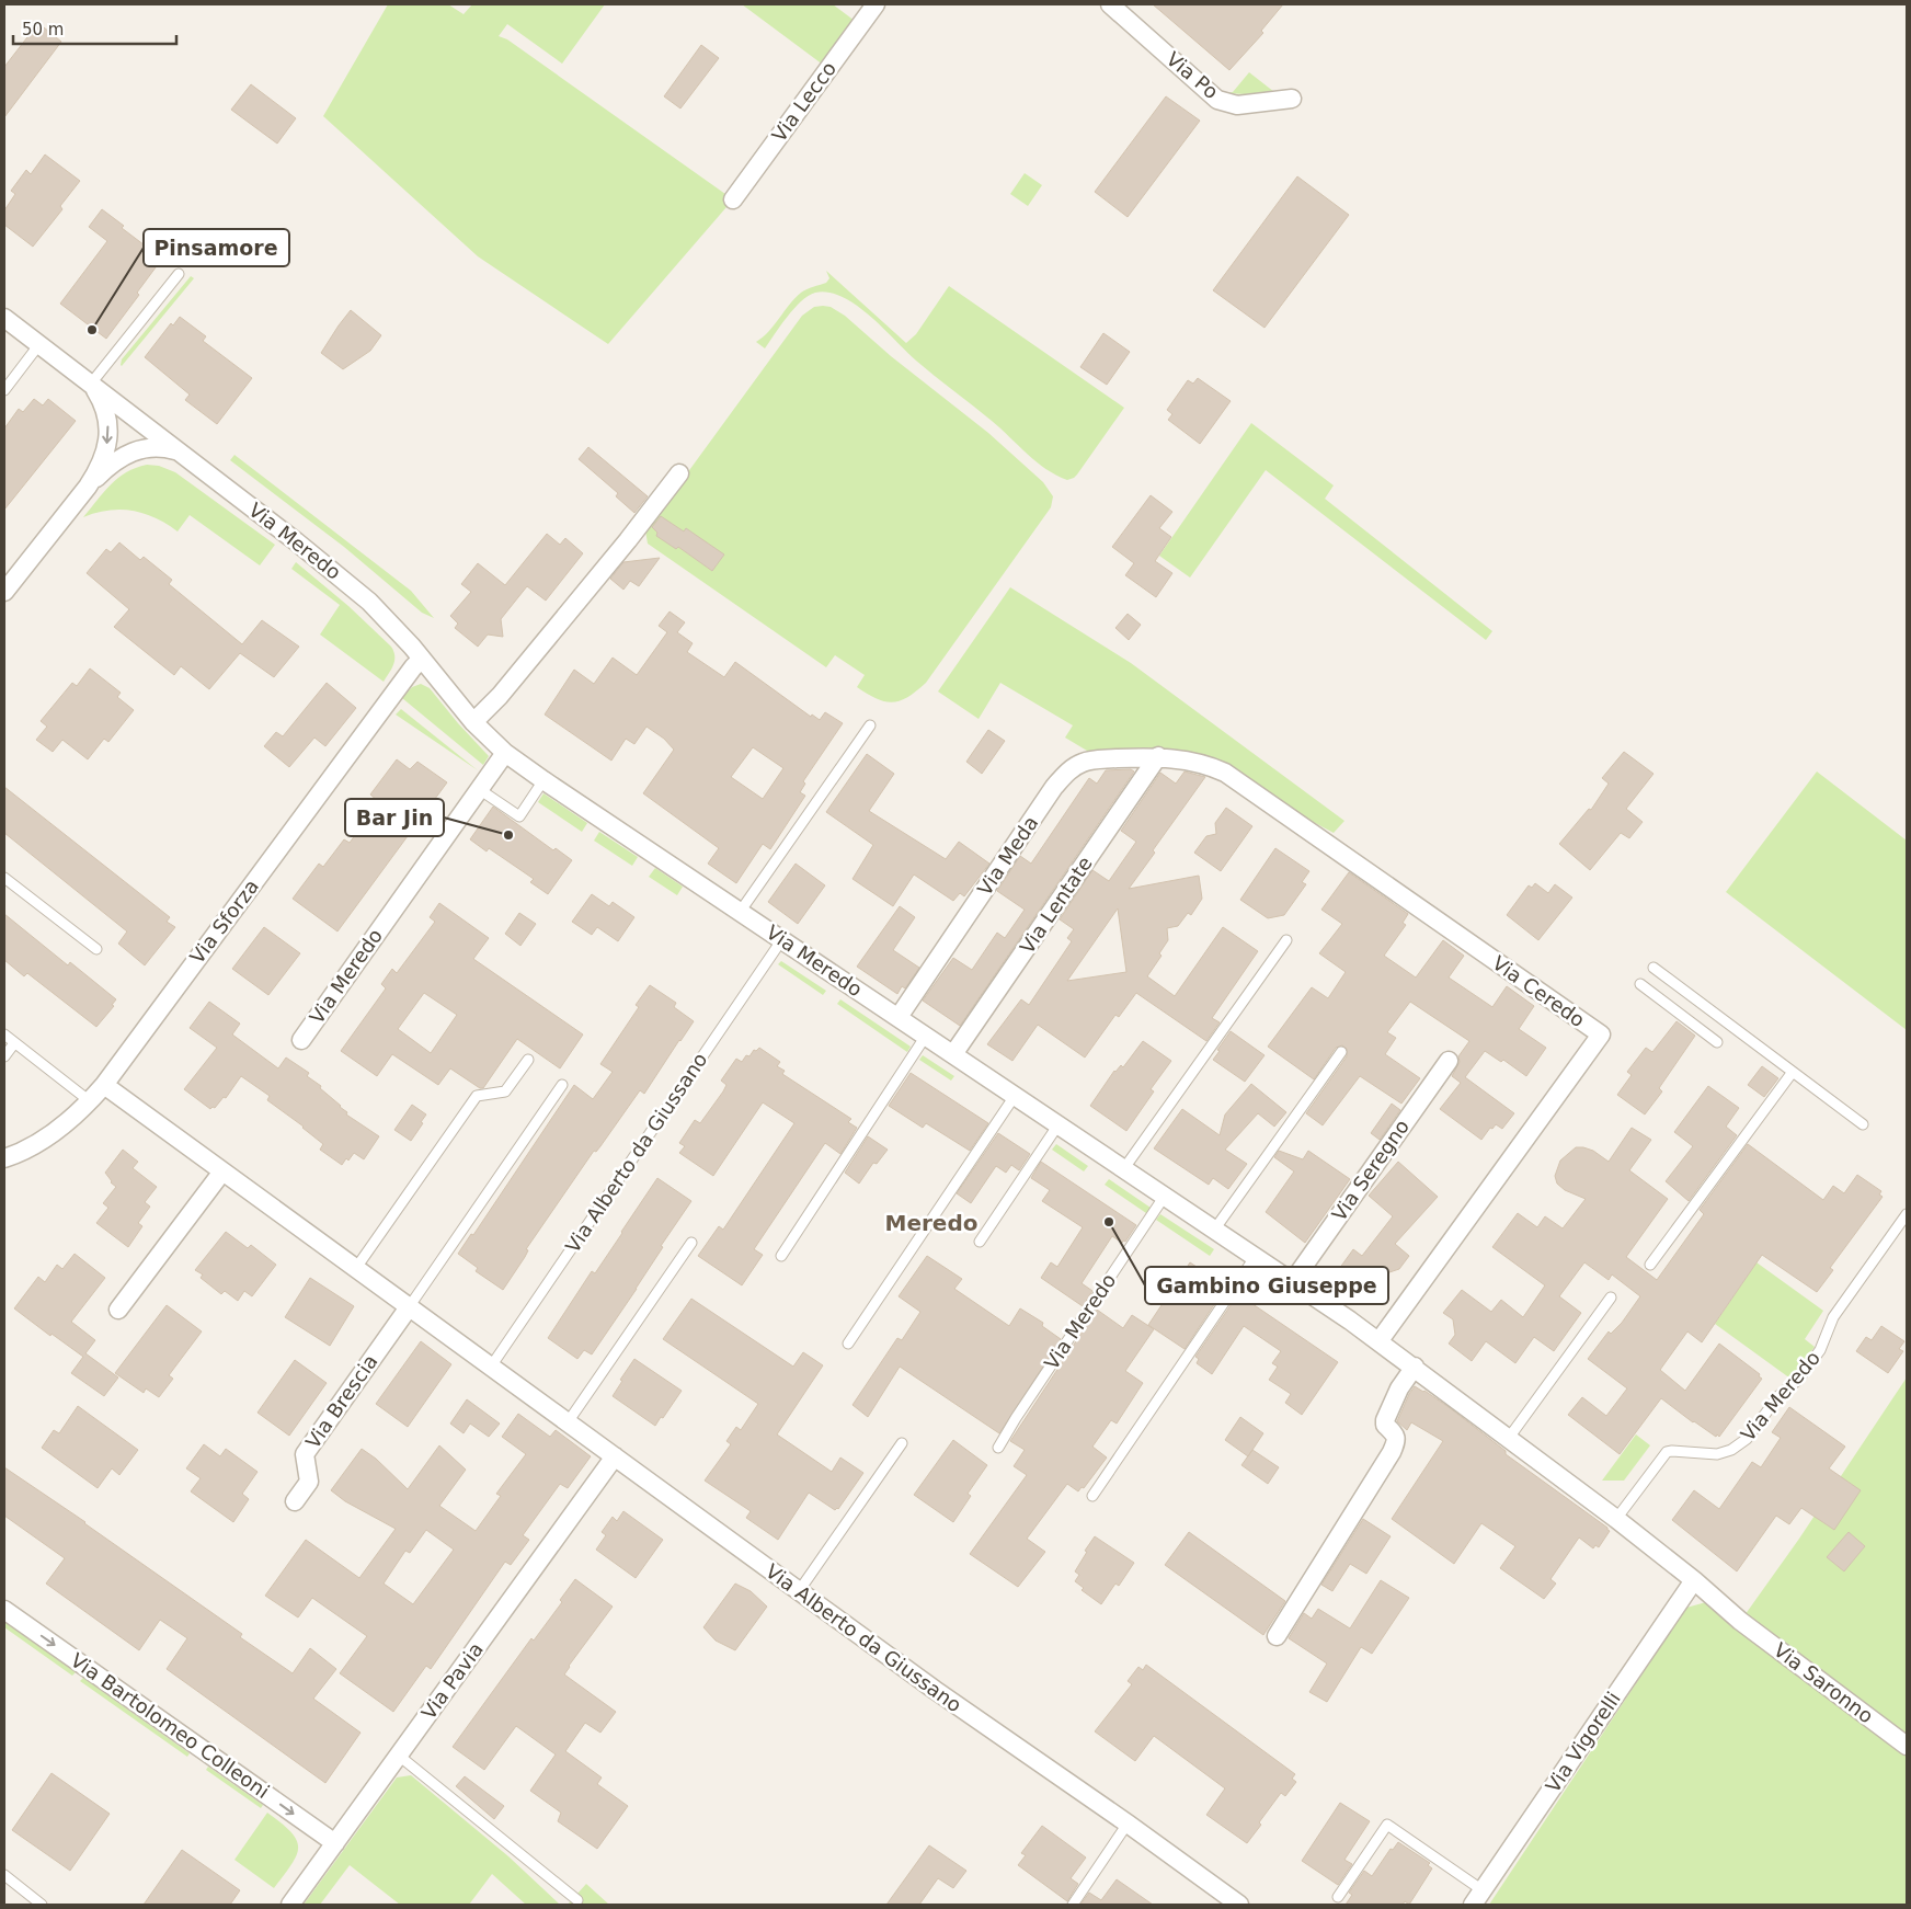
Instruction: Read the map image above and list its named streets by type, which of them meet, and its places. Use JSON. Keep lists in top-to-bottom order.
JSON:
{
  "streets": {
    "street": [
      "Via Po",
      "Via Lecco",
      "Via Meredo",
      "Via Meda",
      "Via Lentate",
      "Via Sforza",
      "Via Ceredo",
      "Via Alberto da Giussano",
      "Via Seregno",
      "Via Brescia",
      "Via Pavia",
      "Via Saronno",
      "Via Bartolomeo Colleoni",
      "Via Vigorelli"
    ]
  },
  "crossings": [
    ["Via Meredo", "Via Meda"],
    ["Via Meredo", "Via Lentate"],
    ["Via Meredo", "Via Sforza"],
    ["Via Meredo", "Via Ceredo"],
    ["Via Meredo", "Via Alberto da Giussano"],
    ["Via Meredo", "Via Seregno"],
    ["Via Meredo", "Via Saronno"],
    ["Via Meredo", "Via Vigorelli"],
    ["Via Meda", "Via Lentate"],
    ["Via Meda", "Via Ceredo"],
    ["Via Lentate", "Via Ceredo"],
    ["Via Sforza", "Via Alberto da Giussano"],
    ["Via Alberto da Giussano", "Via Brescia"],
    ["Via Alberto da Giussano", "Via Pavia"],
    ["Via Pavia", "Via Bartolomeo Colleoni"]
  ],
  "one_way": ["Via Bartolomeo Colleoni"],
  "districts": ["Meredo"],
  "places": ["Pinsamore", "Bar Jin", "Gambino Giuseppe"],
  "scale_bar": "50 m"
}
